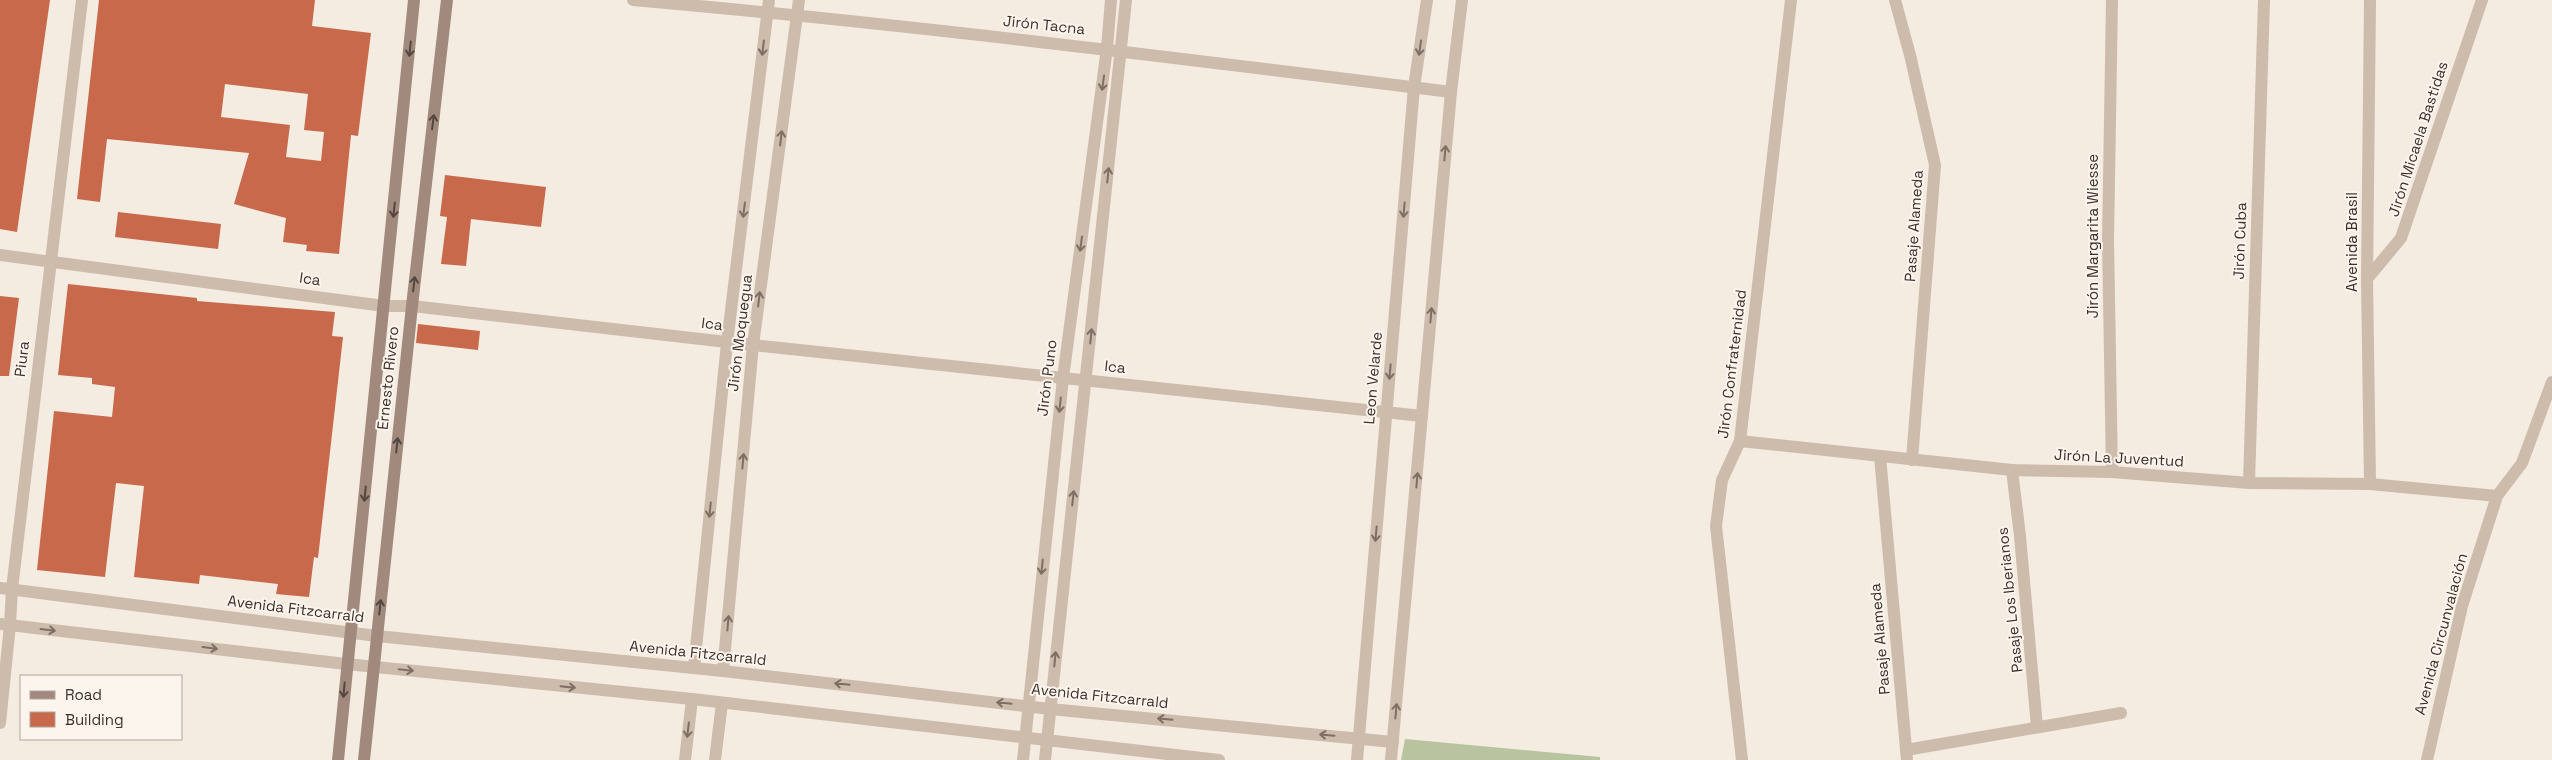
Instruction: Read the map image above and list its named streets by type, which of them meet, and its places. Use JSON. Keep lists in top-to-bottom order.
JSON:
{
  "streets": {
    "main road": ["Ernesto Rivero"],
    "street": [
      "Jirón Tacna",
      "Jirón Micaela Bastidas",
      "Pasaje Alameda",
      "Jirón Margarita Wiesse",
      "Jirón Cuba",
      "Avenida Brasil",
      "Ica",
      "Jirón Moquegua",
      "Piura",
      "Jirón Confraternidad",
      "Jirón Puno",
      "Leon Velarde",
      "Jirón La Juventud",
      "Pasaje Los Iberianos",
      "Avenida Fitzcarrald",
      "Avenida Circunvalación"
    ]
  },
  "crossings": [
    ["Jirón Tacna", "Jirón Moquegua"],
    ["Jirón Tacna", "Jirón Puno"],
    ["Jirón Tacna", "Leon Velarde"],
    ["Jirón Micaela Bastidas", "Avenida Brasil"],
    ["Pasaje Alameda", "Jirón La Juventud"],
    ["Jirón Margarita Wiesse", "Jirón La Juventud"],
    ["Jirón Cuba", "Jirón La Juventud"],
    ["Avenida Brasil", "Jirón La Juventud"],
    ["Ica", "Jirón Moquegua"],
    ["Ica", "Piura"],
    ["Ica", "Ernesto Rivero"],
    ["Ica", "Jirón Puno"],
    ["Ica", "Leon Velarde"],
    ["Jirón Moquegua", "Avenida Fitzcarrald"],
    ["Piura", "Avenida Fitzcarrald"],
    ["Jirón Confraternidad", "Jirón La Juventud"],
    ["Ernesto Rivero", "Avenida Fitzcarrald"],
    ["Jirón Puno", "Avenida Fitzcarrald"],
    ["Leon Velarde", "Avenida Fitzcarrald"],
    ["Jirón La Juventud", "Pasaje Los Iberianos"],
    ["Jirón La Juventud", "Avenida Circunvalación"]
  ],
  "legend": ["Road", "Building"]
}
